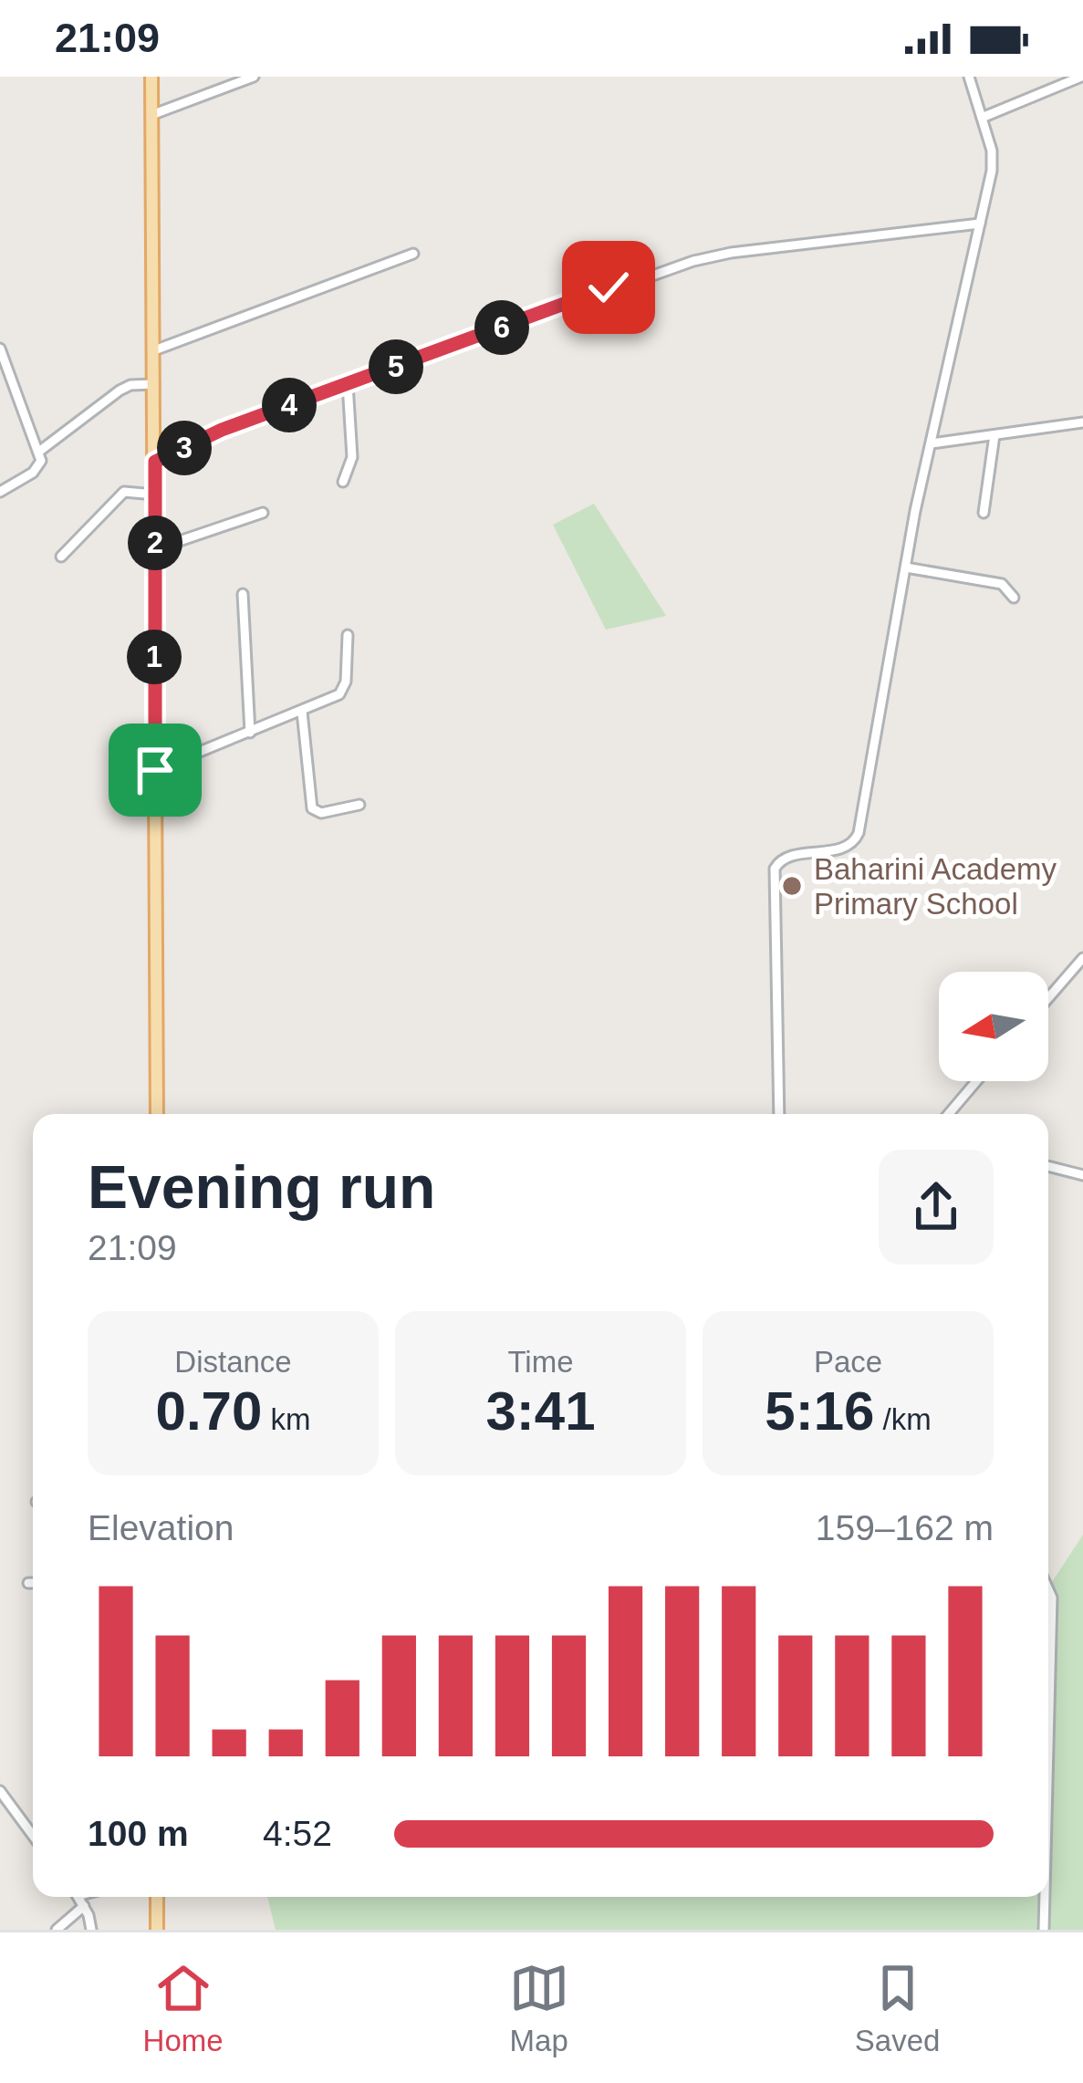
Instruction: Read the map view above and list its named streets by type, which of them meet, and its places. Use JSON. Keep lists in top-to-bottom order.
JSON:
{
  "places": ["Baharini Academy Primary School"],
  "north": "left",
  "page": {
    "status": "21:09",
    "pins": [
      "6",
      "5",
      "4",
      "3",
      "2",
      "1"
    ],
    "heading": ["Evening run", "21:09"],
    "stats": [
      ["Distance", "0.70 km"],
      ["Time", "3:41"],
      ["Pace", "5:16 /km"]
    ],
    "chart": ["Elevation", "159–162 m"],
    "list": [
      {
        "name": "100 m",
        "note": "4:52"
      }
    ],
    "tabs": ["Home", "Map", "Saved"]
  }
}
